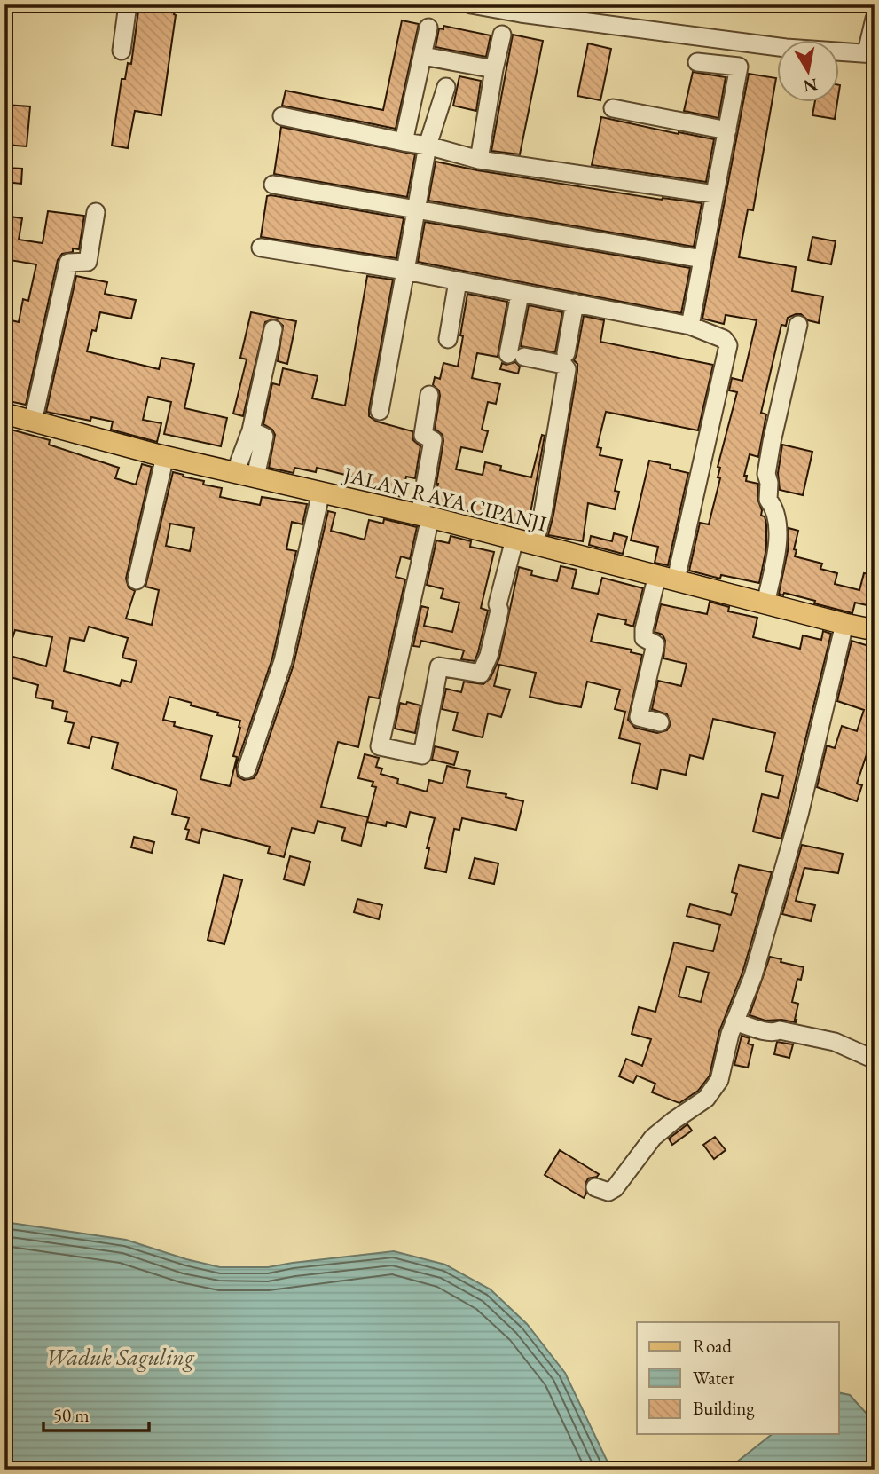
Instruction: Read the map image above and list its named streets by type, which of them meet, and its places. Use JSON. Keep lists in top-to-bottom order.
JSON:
{
  "streets": {
    "main road": ["JALAN RAYA CIPANJI"]
  },
  "water": ["Waduk Saguling"],
  "legend": ["Road", "Water", "Building"],
  "scale_bar": "50 m",
  "north": "bottom"
}
